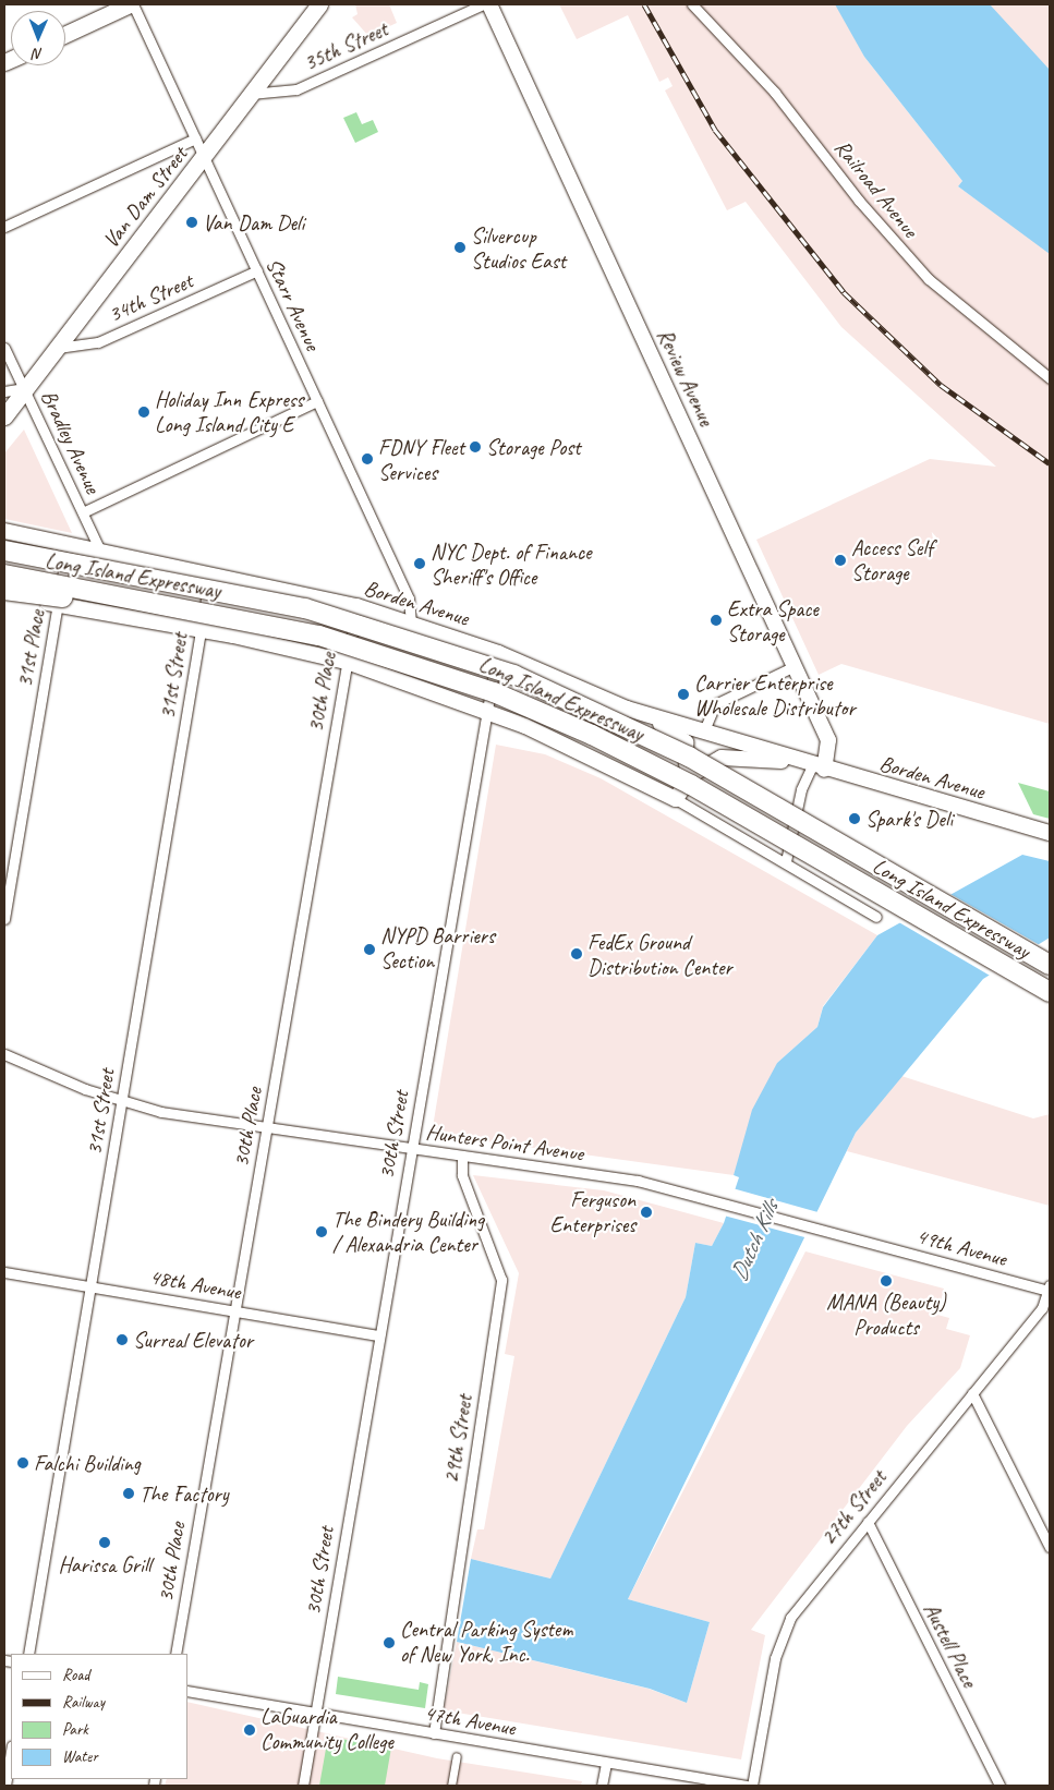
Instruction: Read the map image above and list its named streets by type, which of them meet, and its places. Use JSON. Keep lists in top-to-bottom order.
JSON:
{
  "streets": {
    "highway": ["Long Island Expressway"],
    "main road": ["Van Dam Street", "Review Avenue", "Borden Avenue"],
    "street": [
      "35th Street",
      "Railroad Avenue",
      "34th Street",
      "Starr Avenue",
      "Bradley Avenue",
      "31st Place",
      "31st Street",
      "30th Place",
      "30th Street",
      "Hunters Point Avenue",
      "49th Avenue",
      "48th Avenue",
      "29th Street",
      "27th Street",
      "Austell Place",
      "47th Avenue"
    ]
  },
  "crossings": [
    ["35th Street", "Van Dam Street"],
    ["Van Dam Street", "34th Street"],
    ["Van Dam Street", "Starr Avenue"],
    ["Van Dam Street", "Bradley Avenue"],
    ["34th Street", "Starr Avenue"],
    ["Starr Avenue", "Borden Avenue"],
    ["Review Avenue", "Borden Avenue"],
    ["Bradley Avenue", "Borden Avenue"],
    ["Borden Avenue", "31st Place"],
    ["Borden Avenue", "31st Street"],
    ["Borden Avenue", "30th Place"],
    ["Borden Avenue", "30th Street"],
    ["31st Street", "Hunters Point Avenue"],
    ["31st Street", "48th Avenue"],
    ["30th Place", "Hunters Point Avenue"],
    ["30th Place", "48th Avenue"],
    ["30th Street", "Hunters Point Avenue"],
    ["30th Street", "48th Avenue"],
    ["30th Street", "47th Avenue"],
    ["Hunters Point Avenue", "49th Avenue"],
    ["Hunters Point Avenue", "29th Street"],
    ["49th Avenue", "27th Street"],
    ["29th Street", "47th Avenue"],
    ["27th Street", "Austell Place"]
  ],
  "water": ["Dutch Kills"],
  "places": [
    "Van Dam Deli",
    "Silvercup Studios East",
    "Holiday Inn Express Long Island City E",
    "Storage Post",
    "FDNY Fleet Services",
    "Access Self Storage",
    "NYC Dept. of Finance Sheriff's Office",
    "Extra Space Storage",
    "Carrier Enterprise Wholesale Distributor",
    "Spark's Deli",
    "NYPD Barriers Section",
    "FedEx Ground Distribution Center",
    "Ferguson Enterprises",
    "The Bindery Building / Alexandria Center",
    "MANA (Beauty) Products",
    "Surreal Elevator",
    "Falchi Building",
    "The Factory",
    "Harissa Grill",
    "Central Parking System of New York, Inc.",
    "LaGuardia Community College"
  ],
  "legend": [
    "Road",
    "Railway",
    "Park",
    "Water"
  ],
  "north": "bottom"
}
